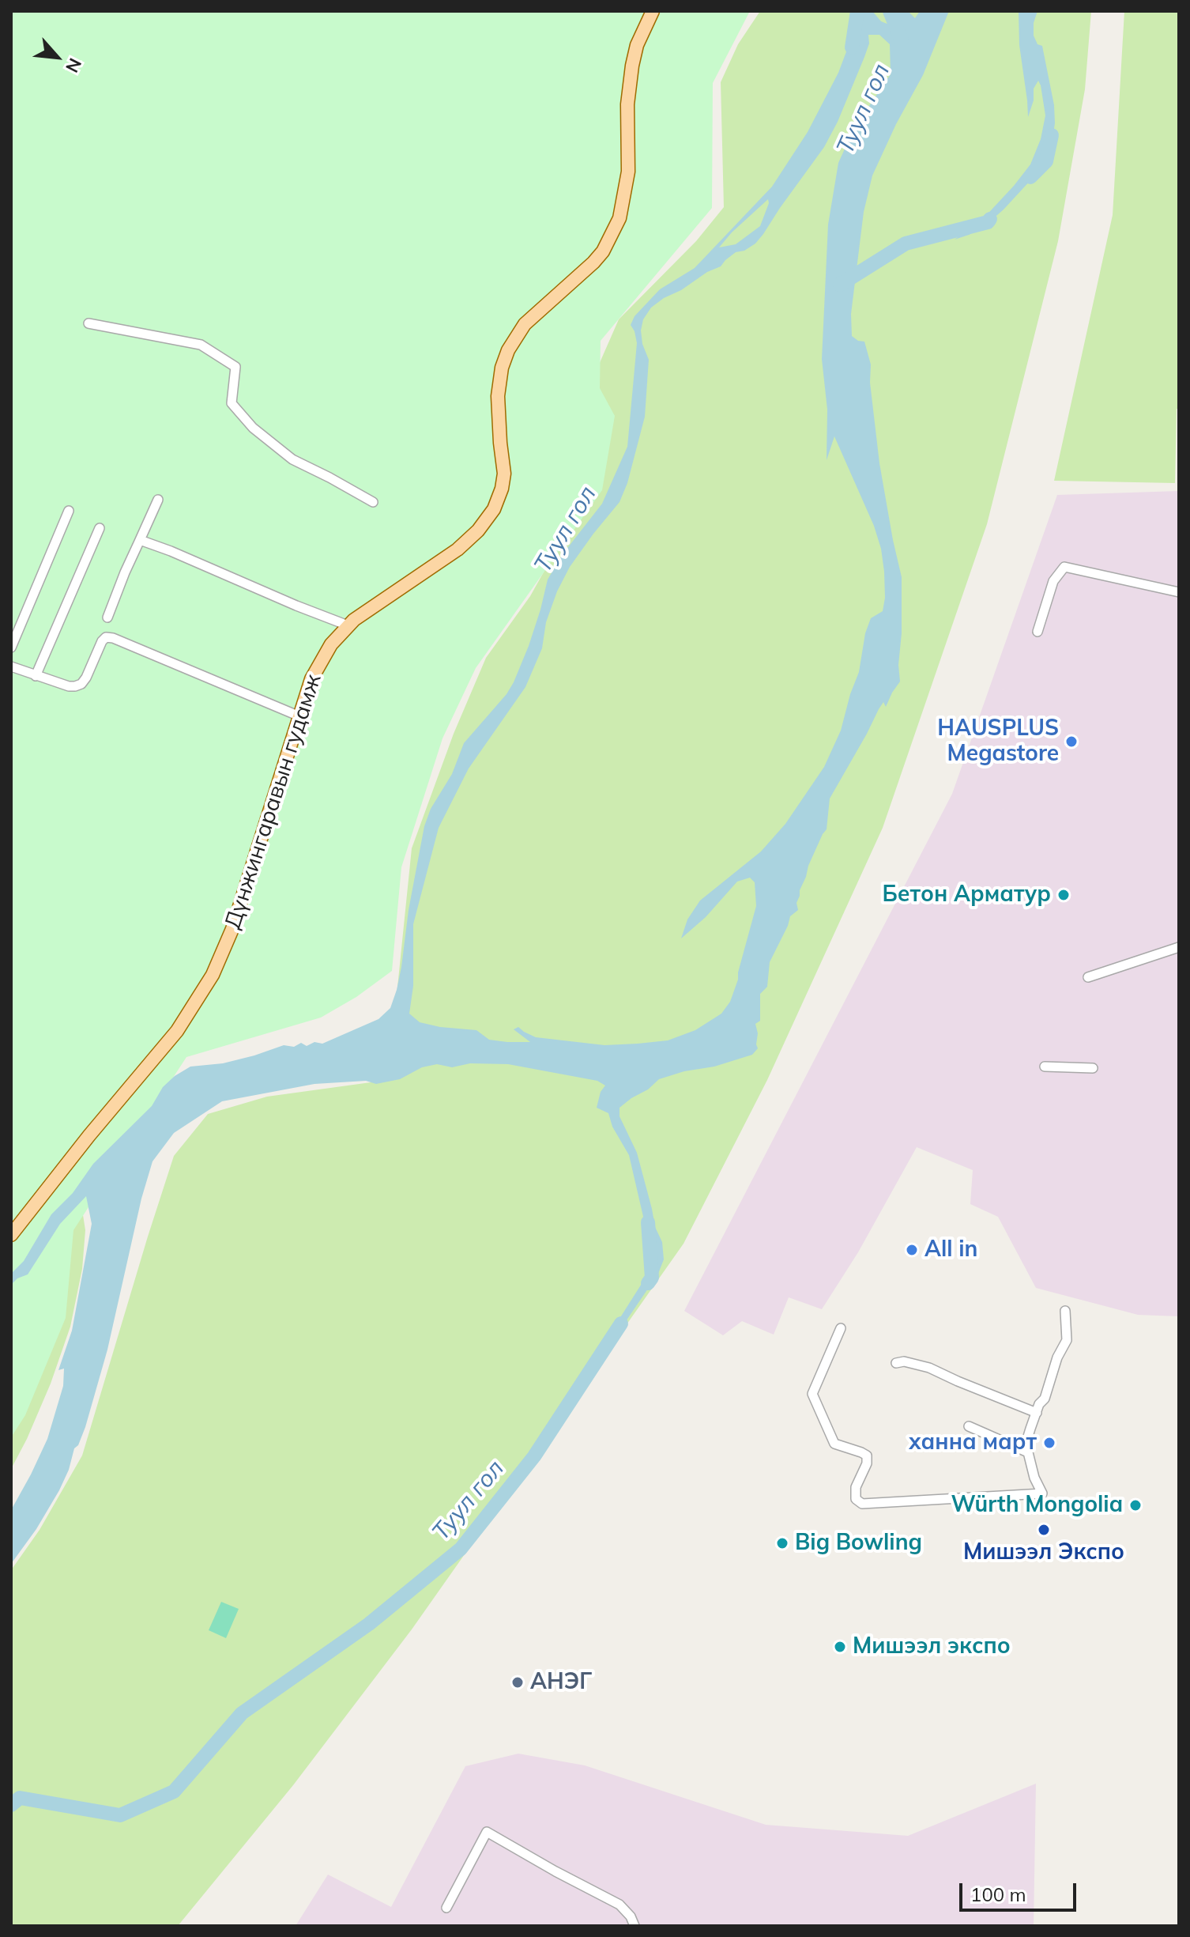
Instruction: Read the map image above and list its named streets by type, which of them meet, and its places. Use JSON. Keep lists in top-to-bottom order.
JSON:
{
  "streets": {
    "main road": ["Дүнжингаравын гудамж"]
  },
  "water": ["Туул гол"],
  "places": [
    "HAUSPLUS Megastore",
    "Бетон Арматур",
    "All in",
    "ханна март",
    "Würth Mongolia",
    "Мишээл Экспо",
    "Big Bowling",
    "Мишээл экспо",
    "АНЭГ"
  ],
  "scale_bar": "100 m",
  "north": "bottom right"
}
